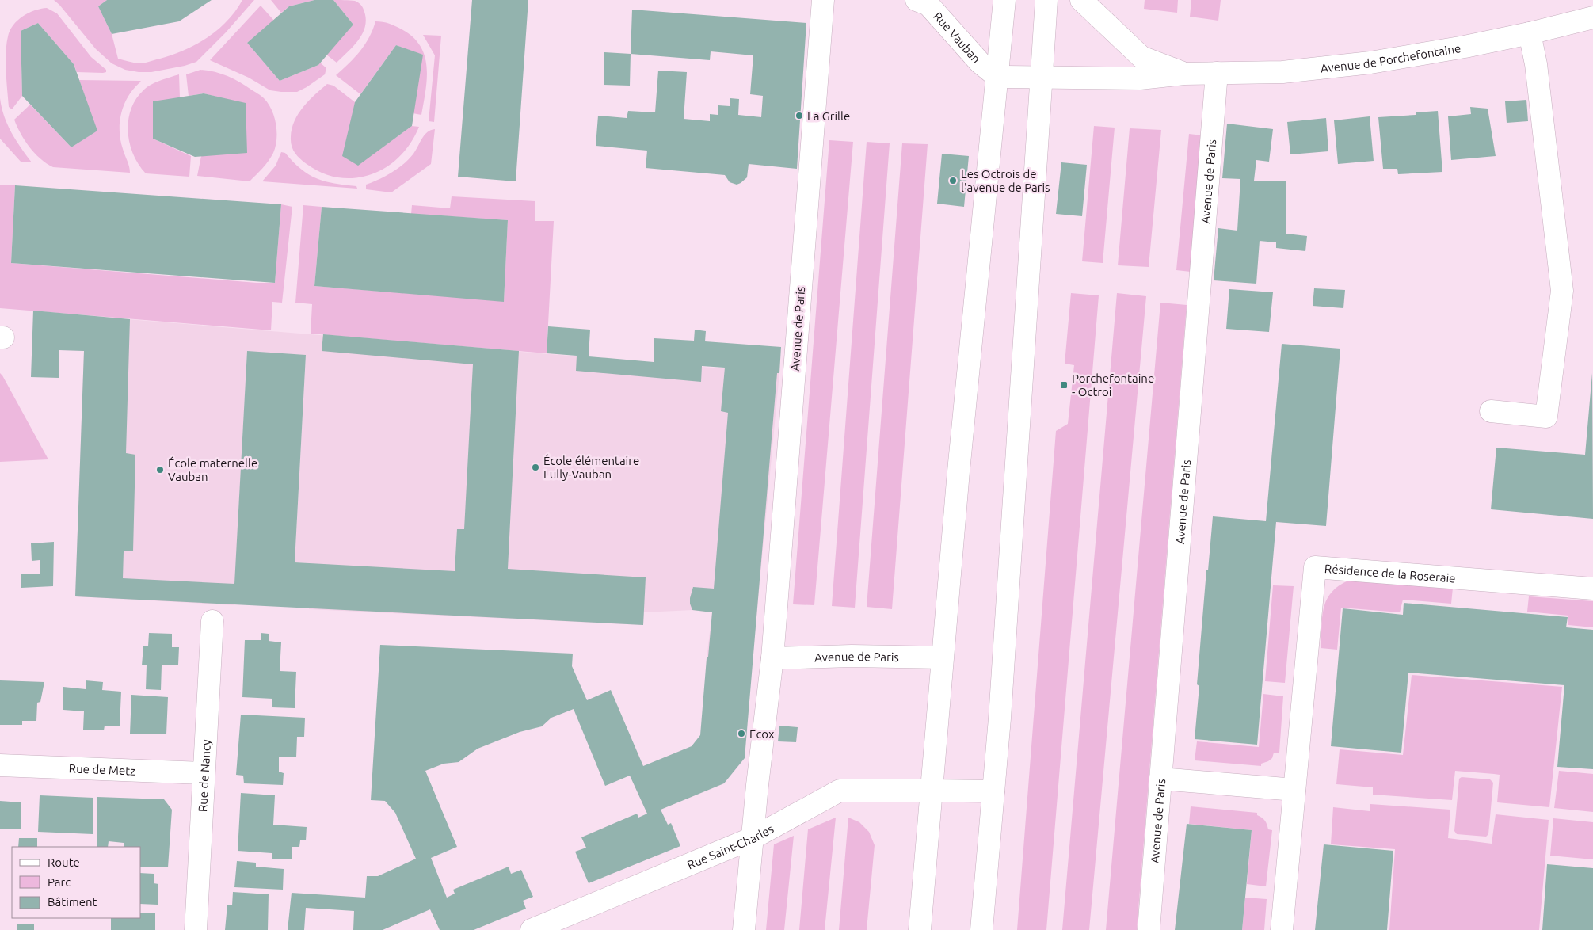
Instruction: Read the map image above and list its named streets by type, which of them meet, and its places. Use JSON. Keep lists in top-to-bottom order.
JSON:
{
  "streets": {
    "street": [
      "Rue Vauban",
      "Avenue de Porchefontaine",
      "Avenue de Paris",
      "Résidence de la Roseraie",
      "Rue de Metz",
      "Rue de Nancy",
      "Rue Saint-Charles"
    ]
  },
  "crossings": [
    ["Rue Vauban", "Avenue de Porchefontaine"],
    ["Avenue de Porchefontaine", "Avenue de Paris"],
    ["Avenue de Paris", "Rue Saint-Charles"],
    ["Rue de Metz", "Rue de Nancy"]
  ],
  "places": {
    "other": [
      "La Grille",
      "Les Octrois de l'avenue de Paris",
      "École élémentaire Lully-Vauban",
      "École maternelle Vauban",
      "Ecox"
    ],
    "transit": ["Porchefontaine - Octroi"]
  },
  "legend": ["Route", "Parc", "Bâtiment"]
}
